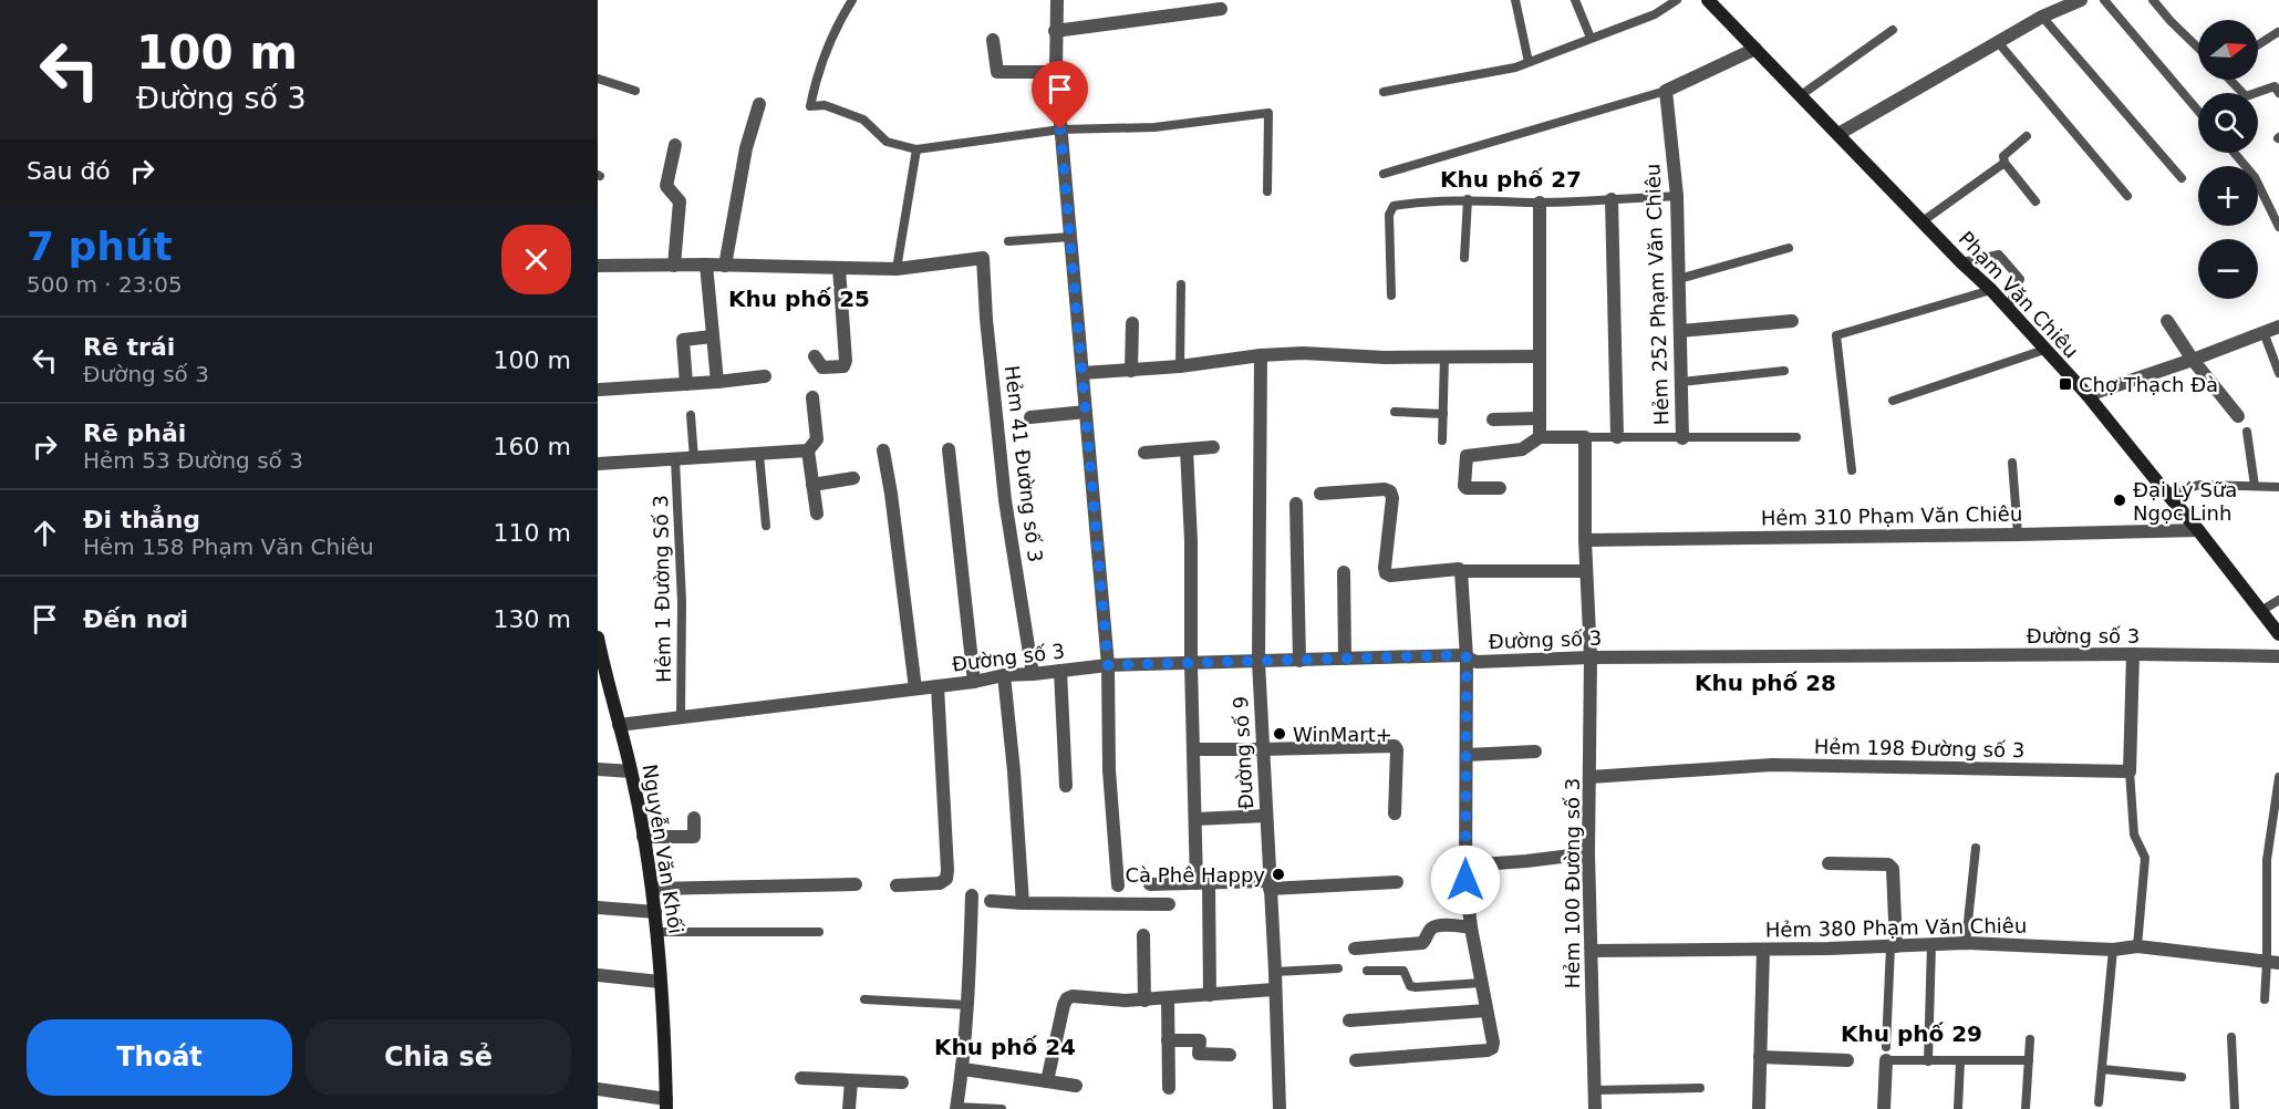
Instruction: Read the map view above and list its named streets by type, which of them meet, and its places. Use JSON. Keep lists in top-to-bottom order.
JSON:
{
  "streets": {
    "main road": ["Phạm Văn Chiêu", "Nguyễn Văn Khối"],
    "street": [
      "Hẻm 252 Phạm Văn Chiêu",
      "Hẻm 41 Đường số 3",
      "Hẻm 310 Phạm Văn Chiêu",
      "Đường số 3",
      "Hẻm 198 Đường số 3",
      "Đường số 9",
      "Hẻm 100 Đường số 3",
      "Hẻm 380 Phạm Văn Chiêu"
    ],
    "lane": ["Hẻm 1 Đường Số 3"]
  },
  "crossings": [
    ["Phạm Văn Chiêu", "Hẻm 310 Phạm Văn Chiêu"],
    ["Hẻm 41 Đường số 3", "Đường số 3"],
    ["Hẻm 1 Đường Số 3", "Đường số 3"],
    ["Đường số 3", "Đường số 9"],
    ["Đường số 3", "Nguyễn Văn Khối"],
    ["Đường số 3", "Hẻm 100 Đường số 3"],
    ["Hẻm 198 Đường số 3", "Hẻm 100 Đường số 3"],
    ["Hẻm 100 Đường số 3", "Hẻm 380 Phạm Văn Chiêu"]
  ],
  "districts": [
    "Khu phố 27",
    "Khu phố 25",
    "Khu phố 28",
    "Khu phố 29",
    "Khu phố 24"
  ],
  "places": {
    "transit": ["Chợ Thạch Đà"],
    "other": ["Đại Lý Sữa Ngọc Linh", "WinMart+", "Cà Phê Happy"]
  },
  "north": "right",
  "page": {
    "turn": ["100 m", "Đường số 3"],
    "map_buttons": ["+", "−"],
    "then": "Sau đó",
    "heading": ["7 phút", "500 m · 23:05"],
    "list": [
      {
        "name": "Rẽ trái",
        "note": "Đường số 3",
        "value": "100 m"
      },
      {
        "name": "Rẽ phải",
        "note": "Hẻm 53 Đường số 3",
        "value": "160 m"
      },
      {
        "name": "Đi thẳng",
        "note": "Hẻm 158 Phạm Văn Chiêu",
        "value": "110 m"
      },
      {
        "name": "Đến nơi",
        "value": "130 m"
      }
    ],
    "buttons": ["Thoát", "Chia sẻ"]
  }
}
